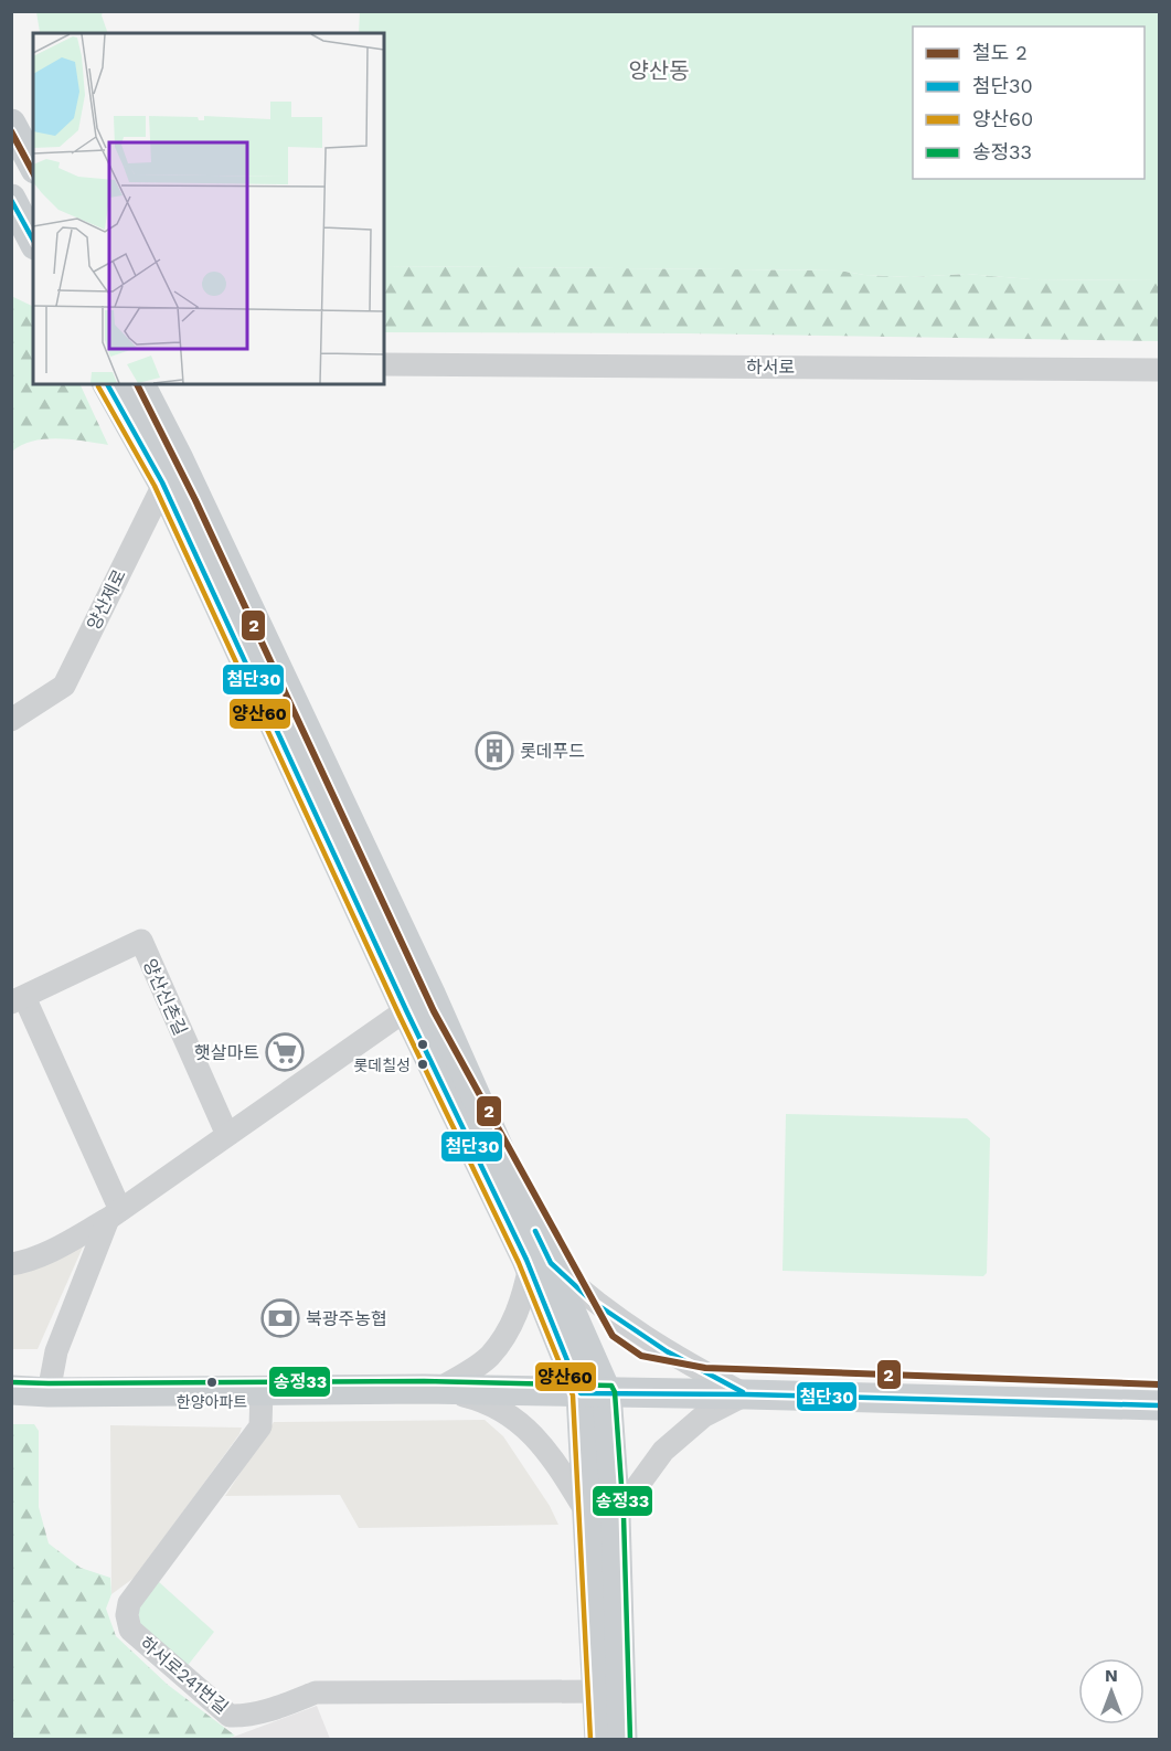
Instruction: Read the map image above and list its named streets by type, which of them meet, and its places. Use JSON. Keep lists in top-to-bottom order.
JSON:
{
  "streets": {
    "street": [
      "하서로",
      "양산제로",
      "양산신촌길",
      "하서로241번길"
    ]
  },
  "districts": ["양산동"],
  "places": {
    "building": ["롯데푸드"],
    "supermarket": ["햇살마트"],
    "other": ["롯데칠성", "한양아파트"],
    "bank": ["북광주농협"]
  },
  "lines": [
    "rail line 2",
    "transit line 첨단30",
    "transit line 양산60",
    "transit line 송정33"
  ],
  "legend": [
    "철도 2",
    "첨단30",
    "양산60",
    "송정33"
  ],
  "north": "top"
}
